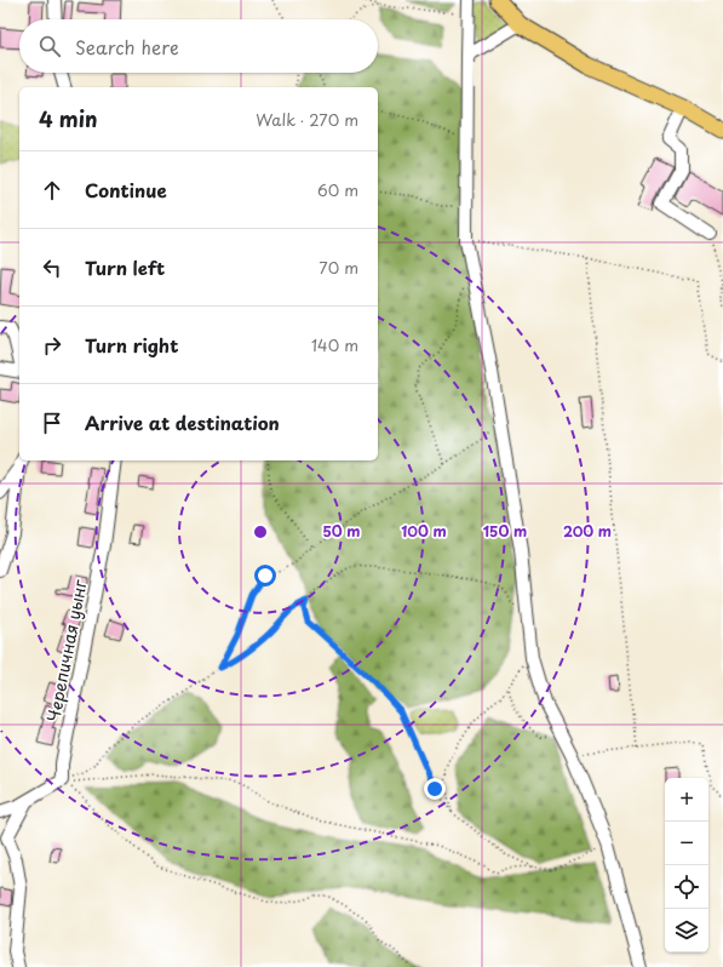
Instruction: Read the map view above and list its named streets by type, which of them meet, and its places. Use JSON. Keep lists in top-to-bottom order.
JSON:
{
  "streets": {
    "street": ["Черепичная уынг"]
  },
  "page": {
    "search": "Search here",
    "heading": ["4 min", "Walk · 270 m"],
    "list": [
      ["Continue", "60 m"],
      ["Turn left", "70 m"],
      ["Turn right", "140 m"],
      "Arrive at destination"
    ],
    "map_buttons": ["+", "−"]
  },
  "rings": [
    "50 m",
    "100 m",
    "150 m",
    "200 m"
  ]
}
